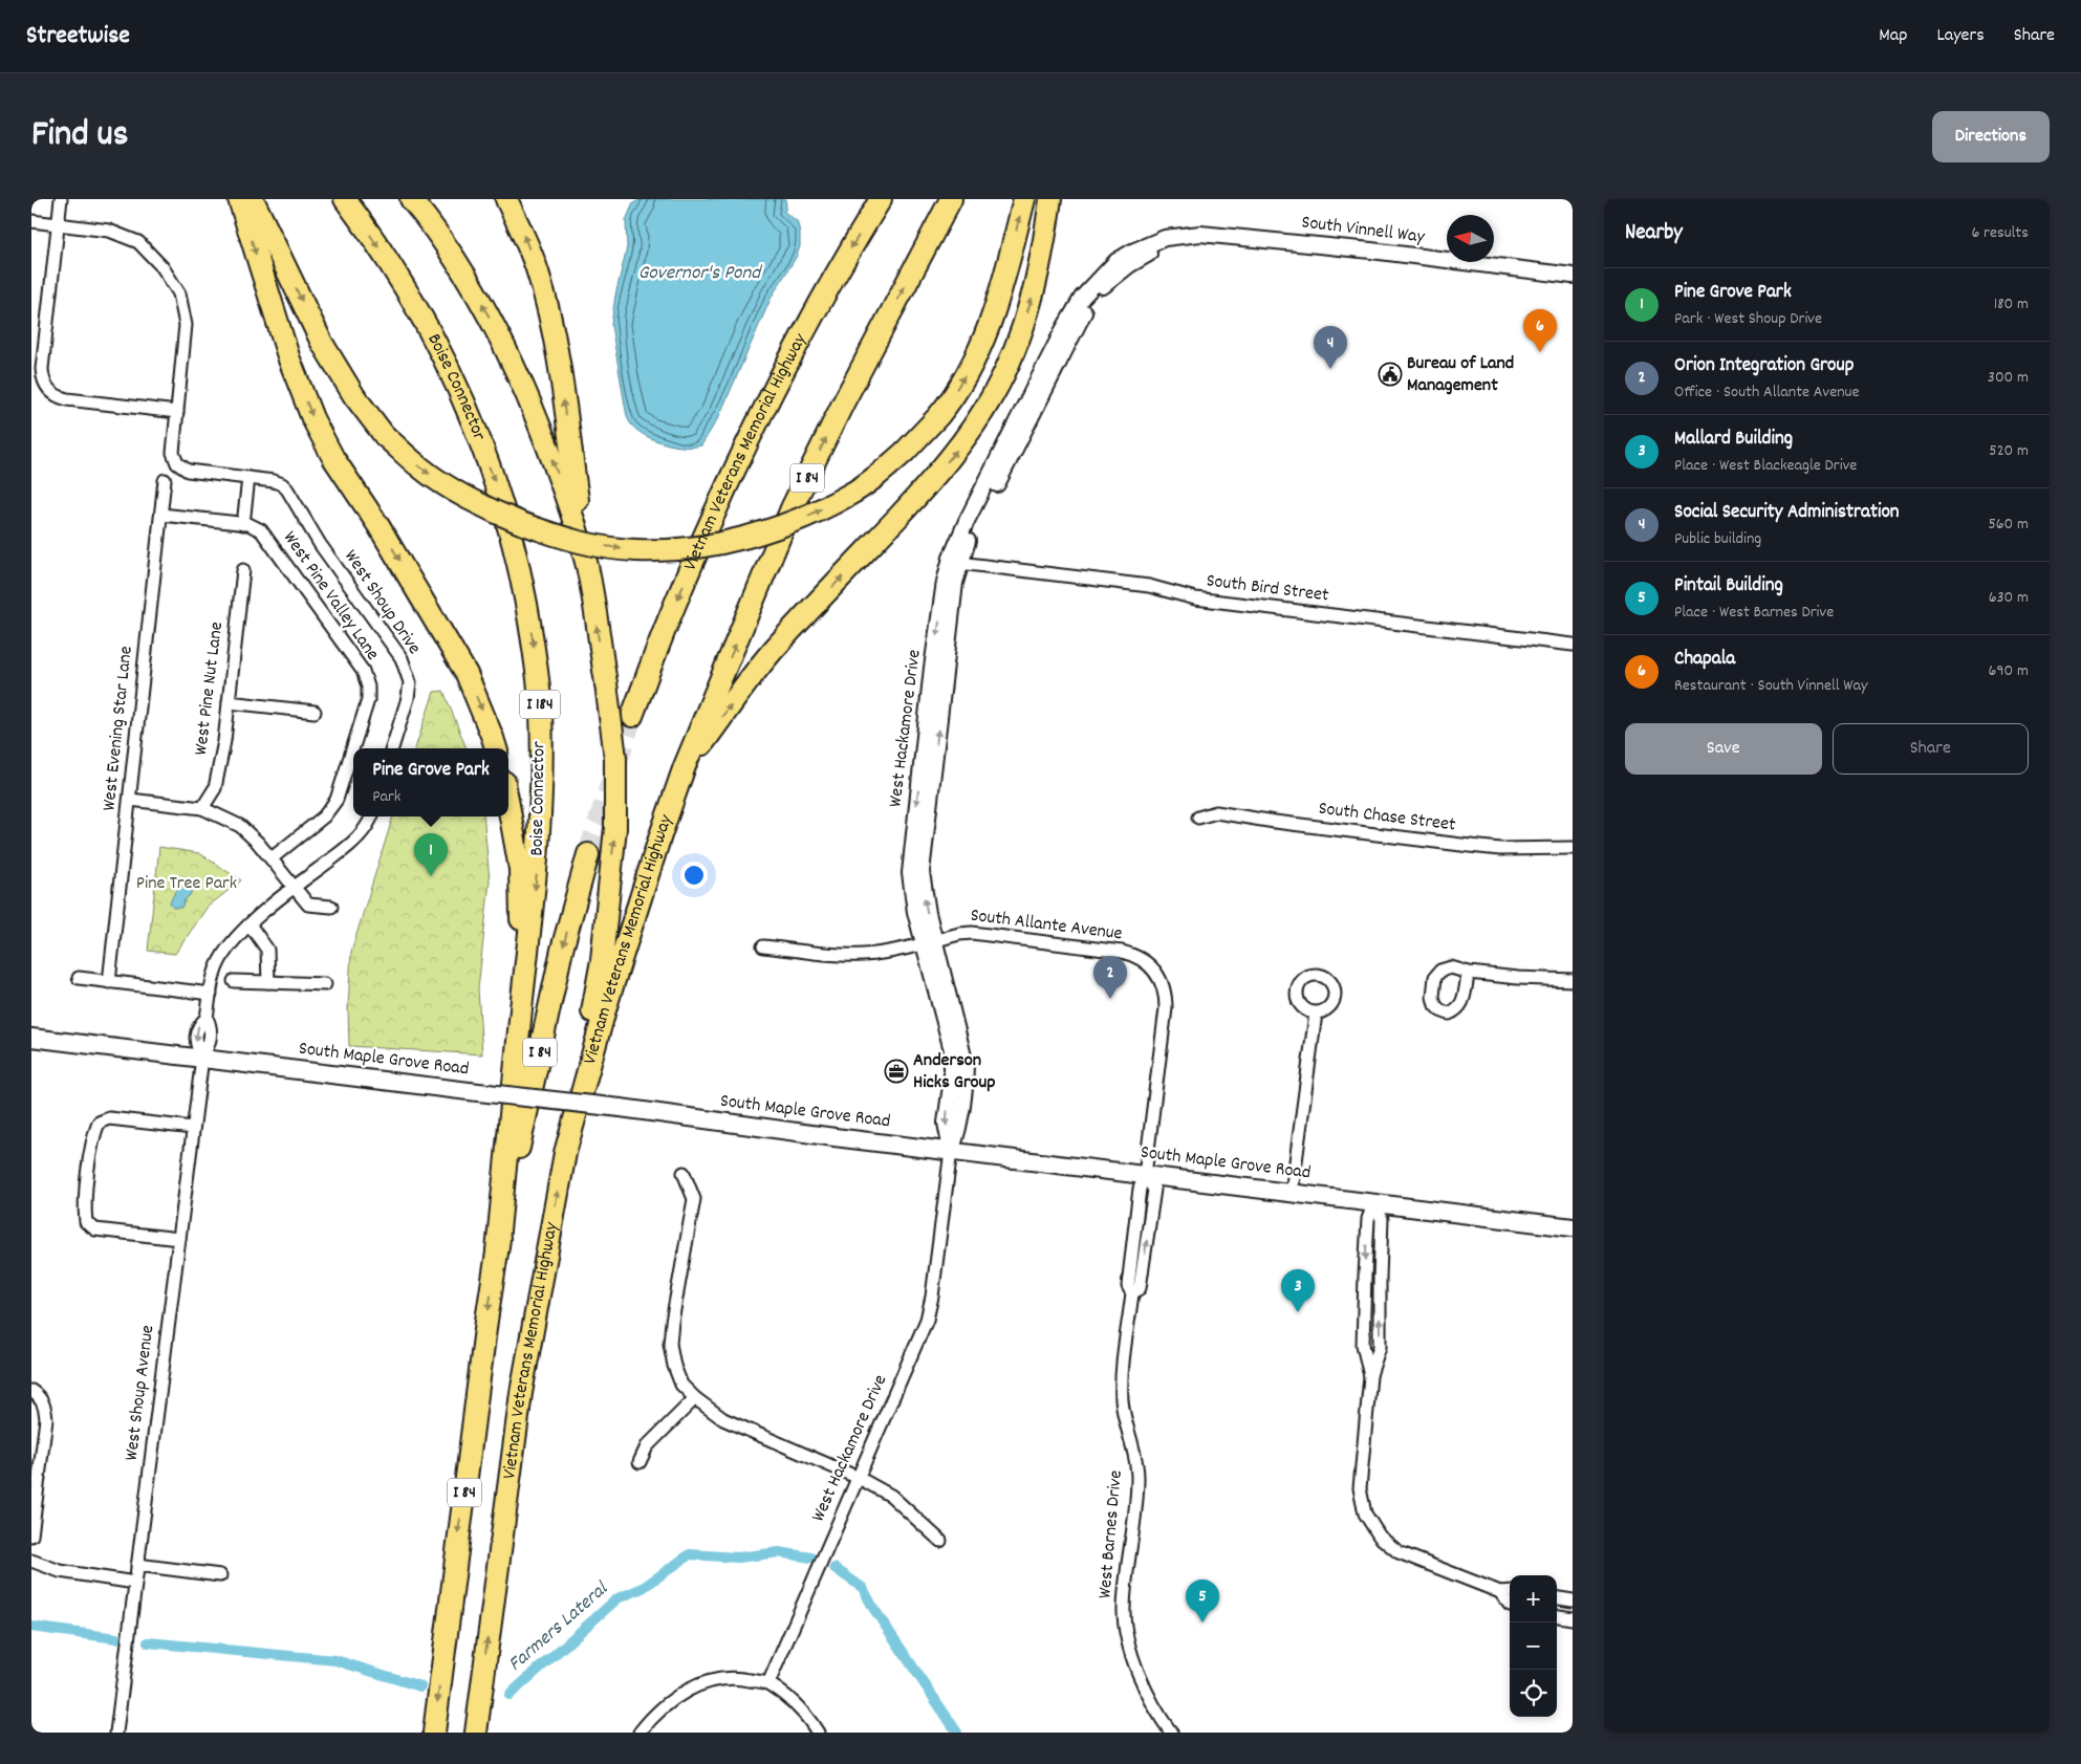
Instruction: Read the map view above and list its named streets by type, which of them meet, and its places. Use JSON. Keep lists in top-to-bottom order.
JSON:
{
  "streets": {
    "highway": [
      "Boise Connector",
      "Vietnam Veterans Memorial Highway",
      "I 84",
      "I 184"
    ],
    "main road": ["South Maple Grove Road"],
    "street": [
      "South Vinnell Way",
      "South Bird Street",
      "West Pine Valley Lane",
      "West Shoup Drive",
      "West Pine Nut Lane",
      "West Evening Star Lane",
      "West Hackamore Drive",
      "South Chase Street",
      "South Allante Avenue",
      "West Shoup Avenue",
      "West Barnes Drive"
    ]
  },
  "crossings": [
    ["South Vinnell Way", "West Hackamore Drive"],
    ["Boise Connector", "I 84"],
    ["South Bird Street", "West Hackamore Drive"],
    ["West Hackamore Drive", "South Allante Avenue"],
    ["West Hackamore Drive", "South Maple Grove Road"],
    ["South Allante Avenue", "South Maple Grove Road"],
    ["South Allante Avenue", "West Barnes Drive"],
    ["South Maple Grove Road", "West Shoup Avenue"],
    ["South Maple Grove Road", "West Barnes Drive"]
  ],
  "water": ["Governor's Pond", "Farmers Lateral"],
  "parks": ["Pine Tree Park"],
  "places": {
    "public building": ["Bureau of Land Management"],
    "office": ["Anderson Hicks Group"]
  },
  "north": "left",
  "page": {
    "header": "Streetwise",
    "nav": ["Map", "Layers", "Share"],
    "title": "Find us",
    "buttons": [
      "Directions",
      ["Save", "Share"]
    ],
    "heading": ["Nearby", "6 results"],
    "list": [
      {
        "mark": "1",
        "name": "Pine Grove Park",
        "note": "Park · West Shoup Drive",
        "value": "180 m"
      },
      {
        "mark": "2",
        "name": "Orion Integration Group",
        "note": "Office · South Allante Avenue",
        "value": "300 m"
      },
      {
        "mark": "3",
        "name": "Mallard Building",
        "note": "Place · West Blackeagle Drive",
        "value": "520 m"
      },
      {
        "mark": "4",
        "name": "Social Security Administration",
        "note": "Public building",
        "value": "560 m"
      },
      {
        "mark": "5",
        "name": "Pintail Building",
        "note": "Place · West Barnes Drive",
        "value": "630 m"
      },
      {
        "mark": "6",
        "name": "Chapala",
        "note": "Restaurant · South Vinnell Way",
        "value": "690 m"
      }
    ],
    "pins": [
      "6",
      "4",
      "1",
      "2",
      "3",
      "5"
    ],
    "popup": ["Pine Grove Park", "Park"],
    "map_buttons": ["+", "−"]
  }
}
